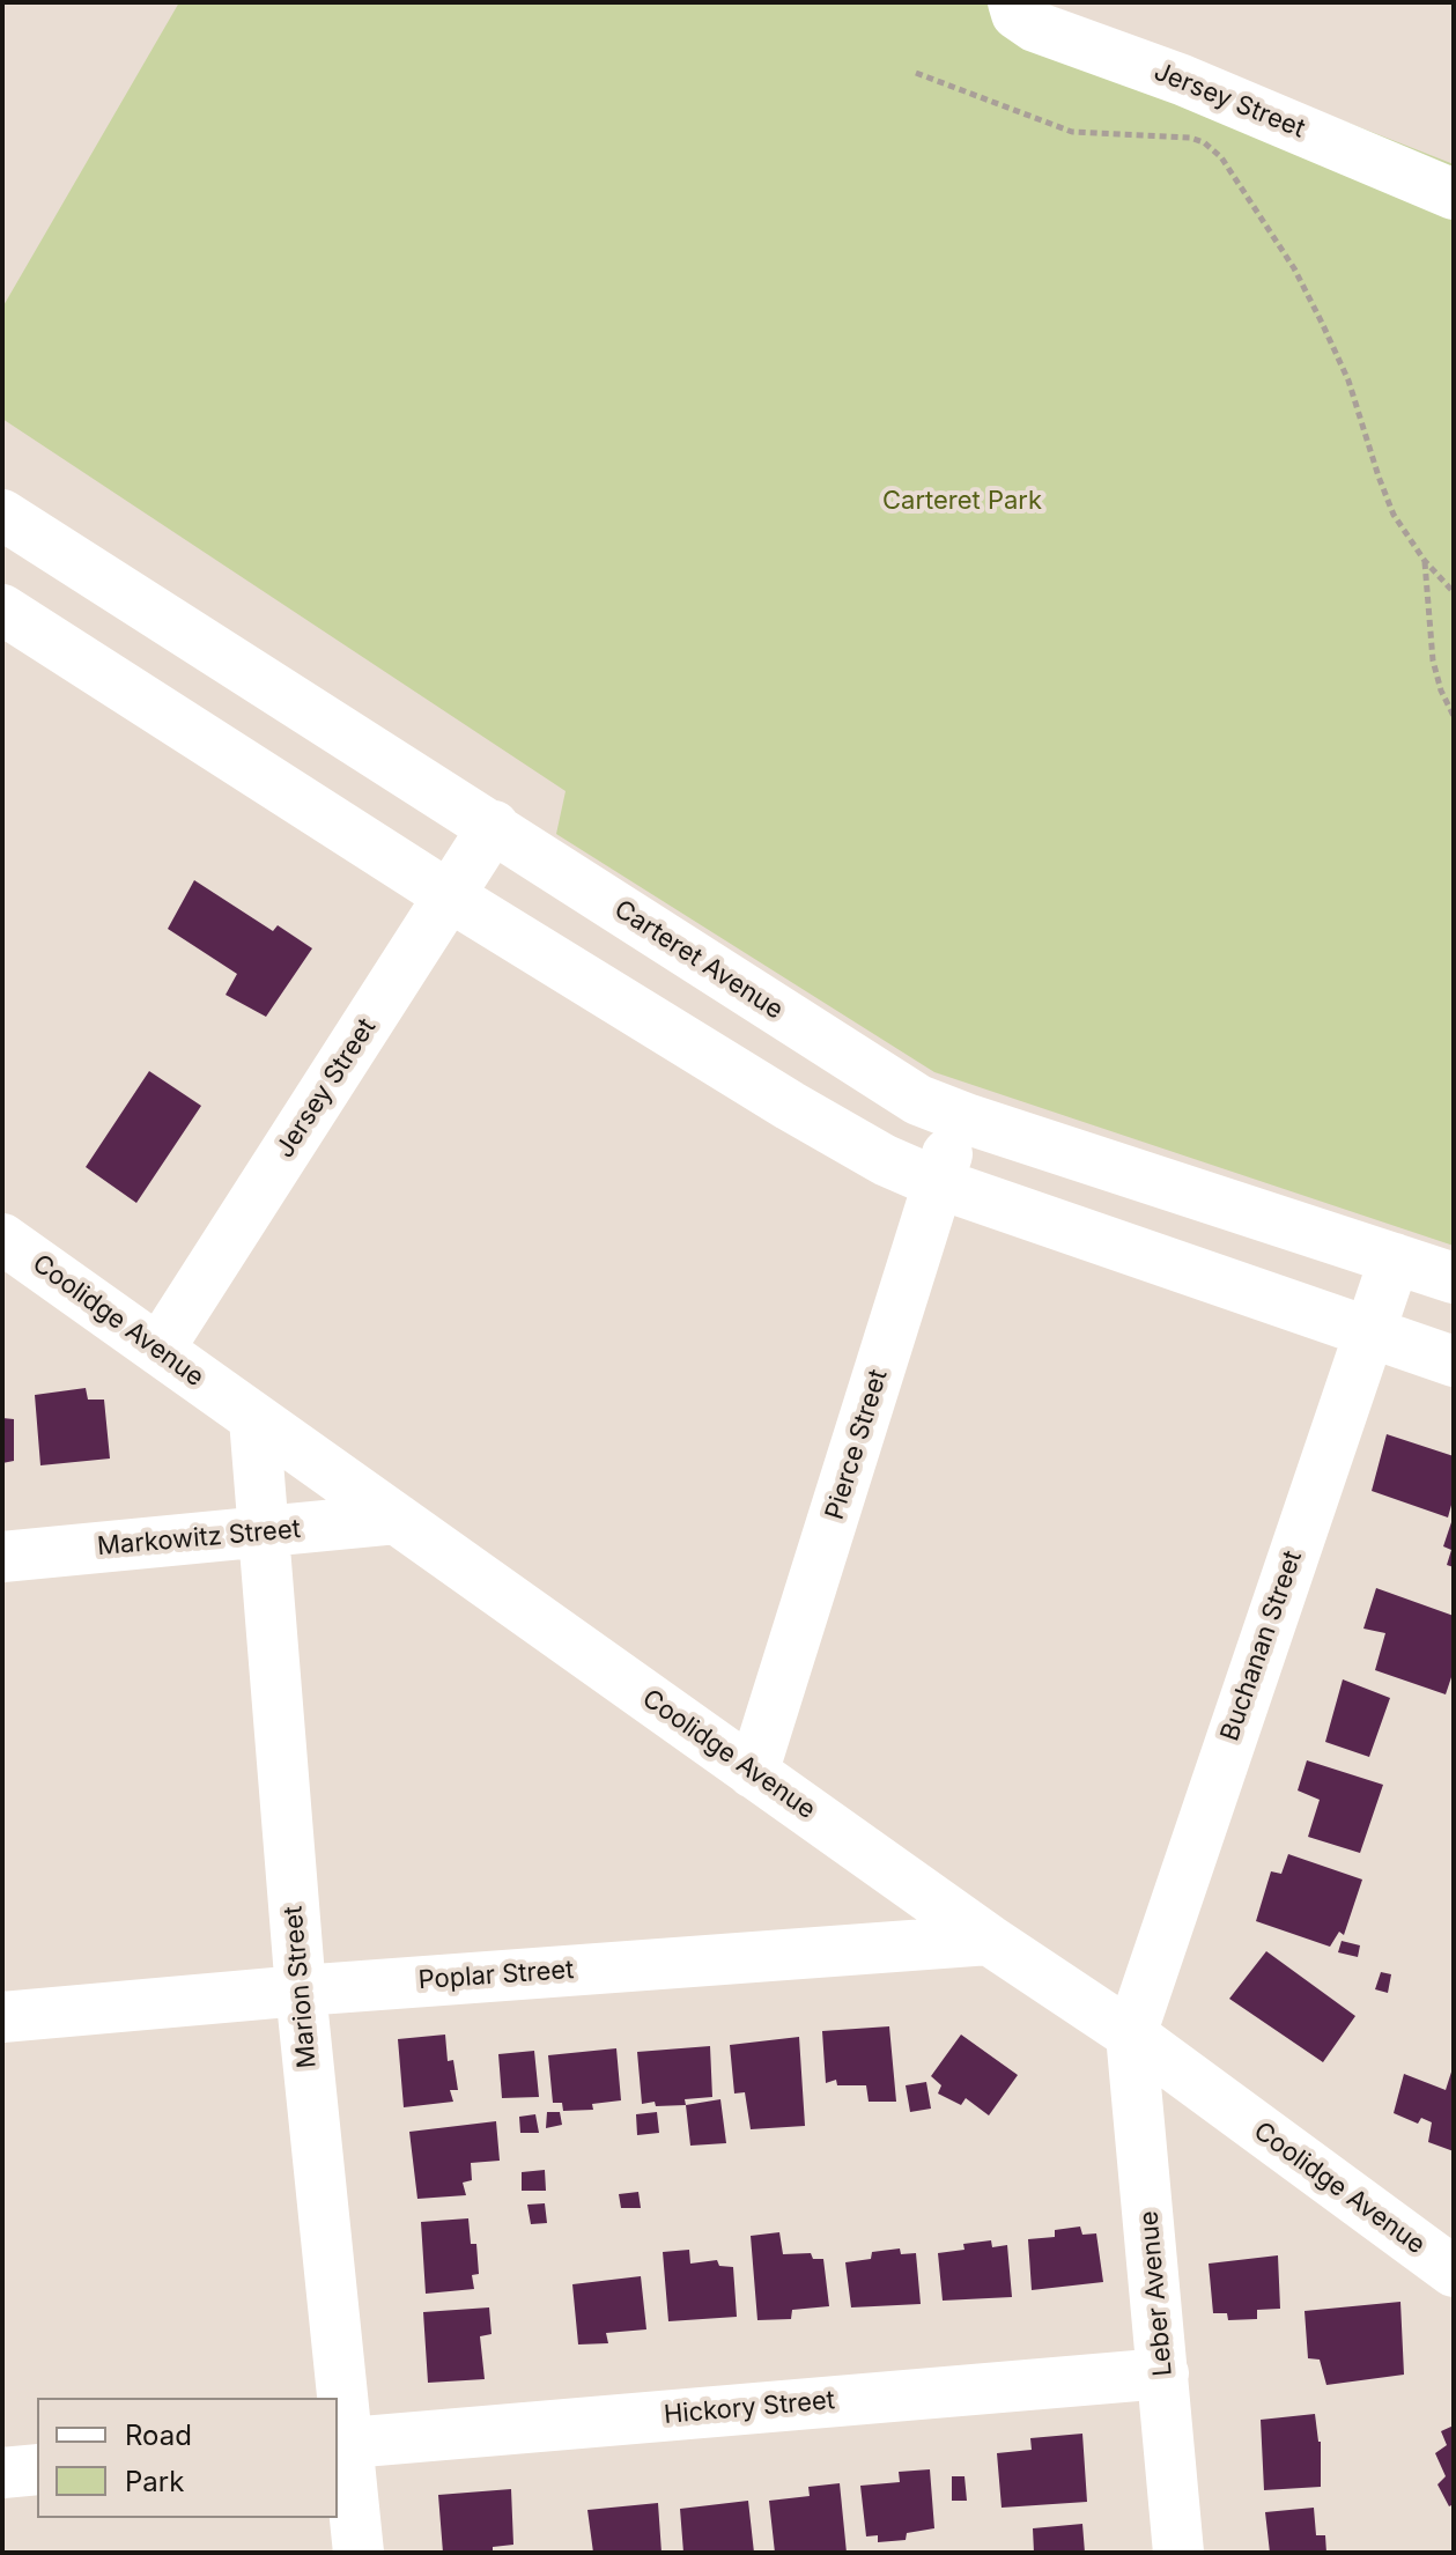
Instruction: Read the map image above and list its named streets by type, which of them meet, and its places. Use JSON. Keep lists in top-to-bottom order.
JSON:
{
  "streets": {
    "street": [
      "Jersey Street",
      "Carteret Avenue",
      "Coolidge Avenue",
      "Pierce Street",
      "Markowitz Street",
      "Buchanan Street",
      "Poplar Street",
      "Marion Street",
      "Leber Avenue",
      "Hickory Street"
    ]
  },
  "crossings": [
    ["Jersey Street", "Carteret Avenue"],
    ["Jersey Street", "Coolidge Avenue"],
    ["Carteret Avenue", "Pierce Street"],
    ["Carteret Avenue", "Buchanan Street"],
    ["Coolidge Avenue", "Pierce Street"],
    ["Coolidge Avenue", "Markowitz Street"],
    ["Coolidge Avenue", "Buchanan Street"],
    ["Coolidge Avenue", "Poplar Street"],
    ["Coolidge Avenue", "Marion Street"],
    ["Coolidge Avenue", "Leber Avenue"],
    ["Markowitz Street", "Marion Street"],
    ["Buchanan Street", "Leber Avenue"],
    ["Poplar Street", "Marion Street"],
    ["Marion Street", "Hickory Street"],
    ["Leber Avenue", "Hickory Street"]
  ],
  "parks": ["Carteret Park"],
  "legend": ["Road", "Park"]
}
